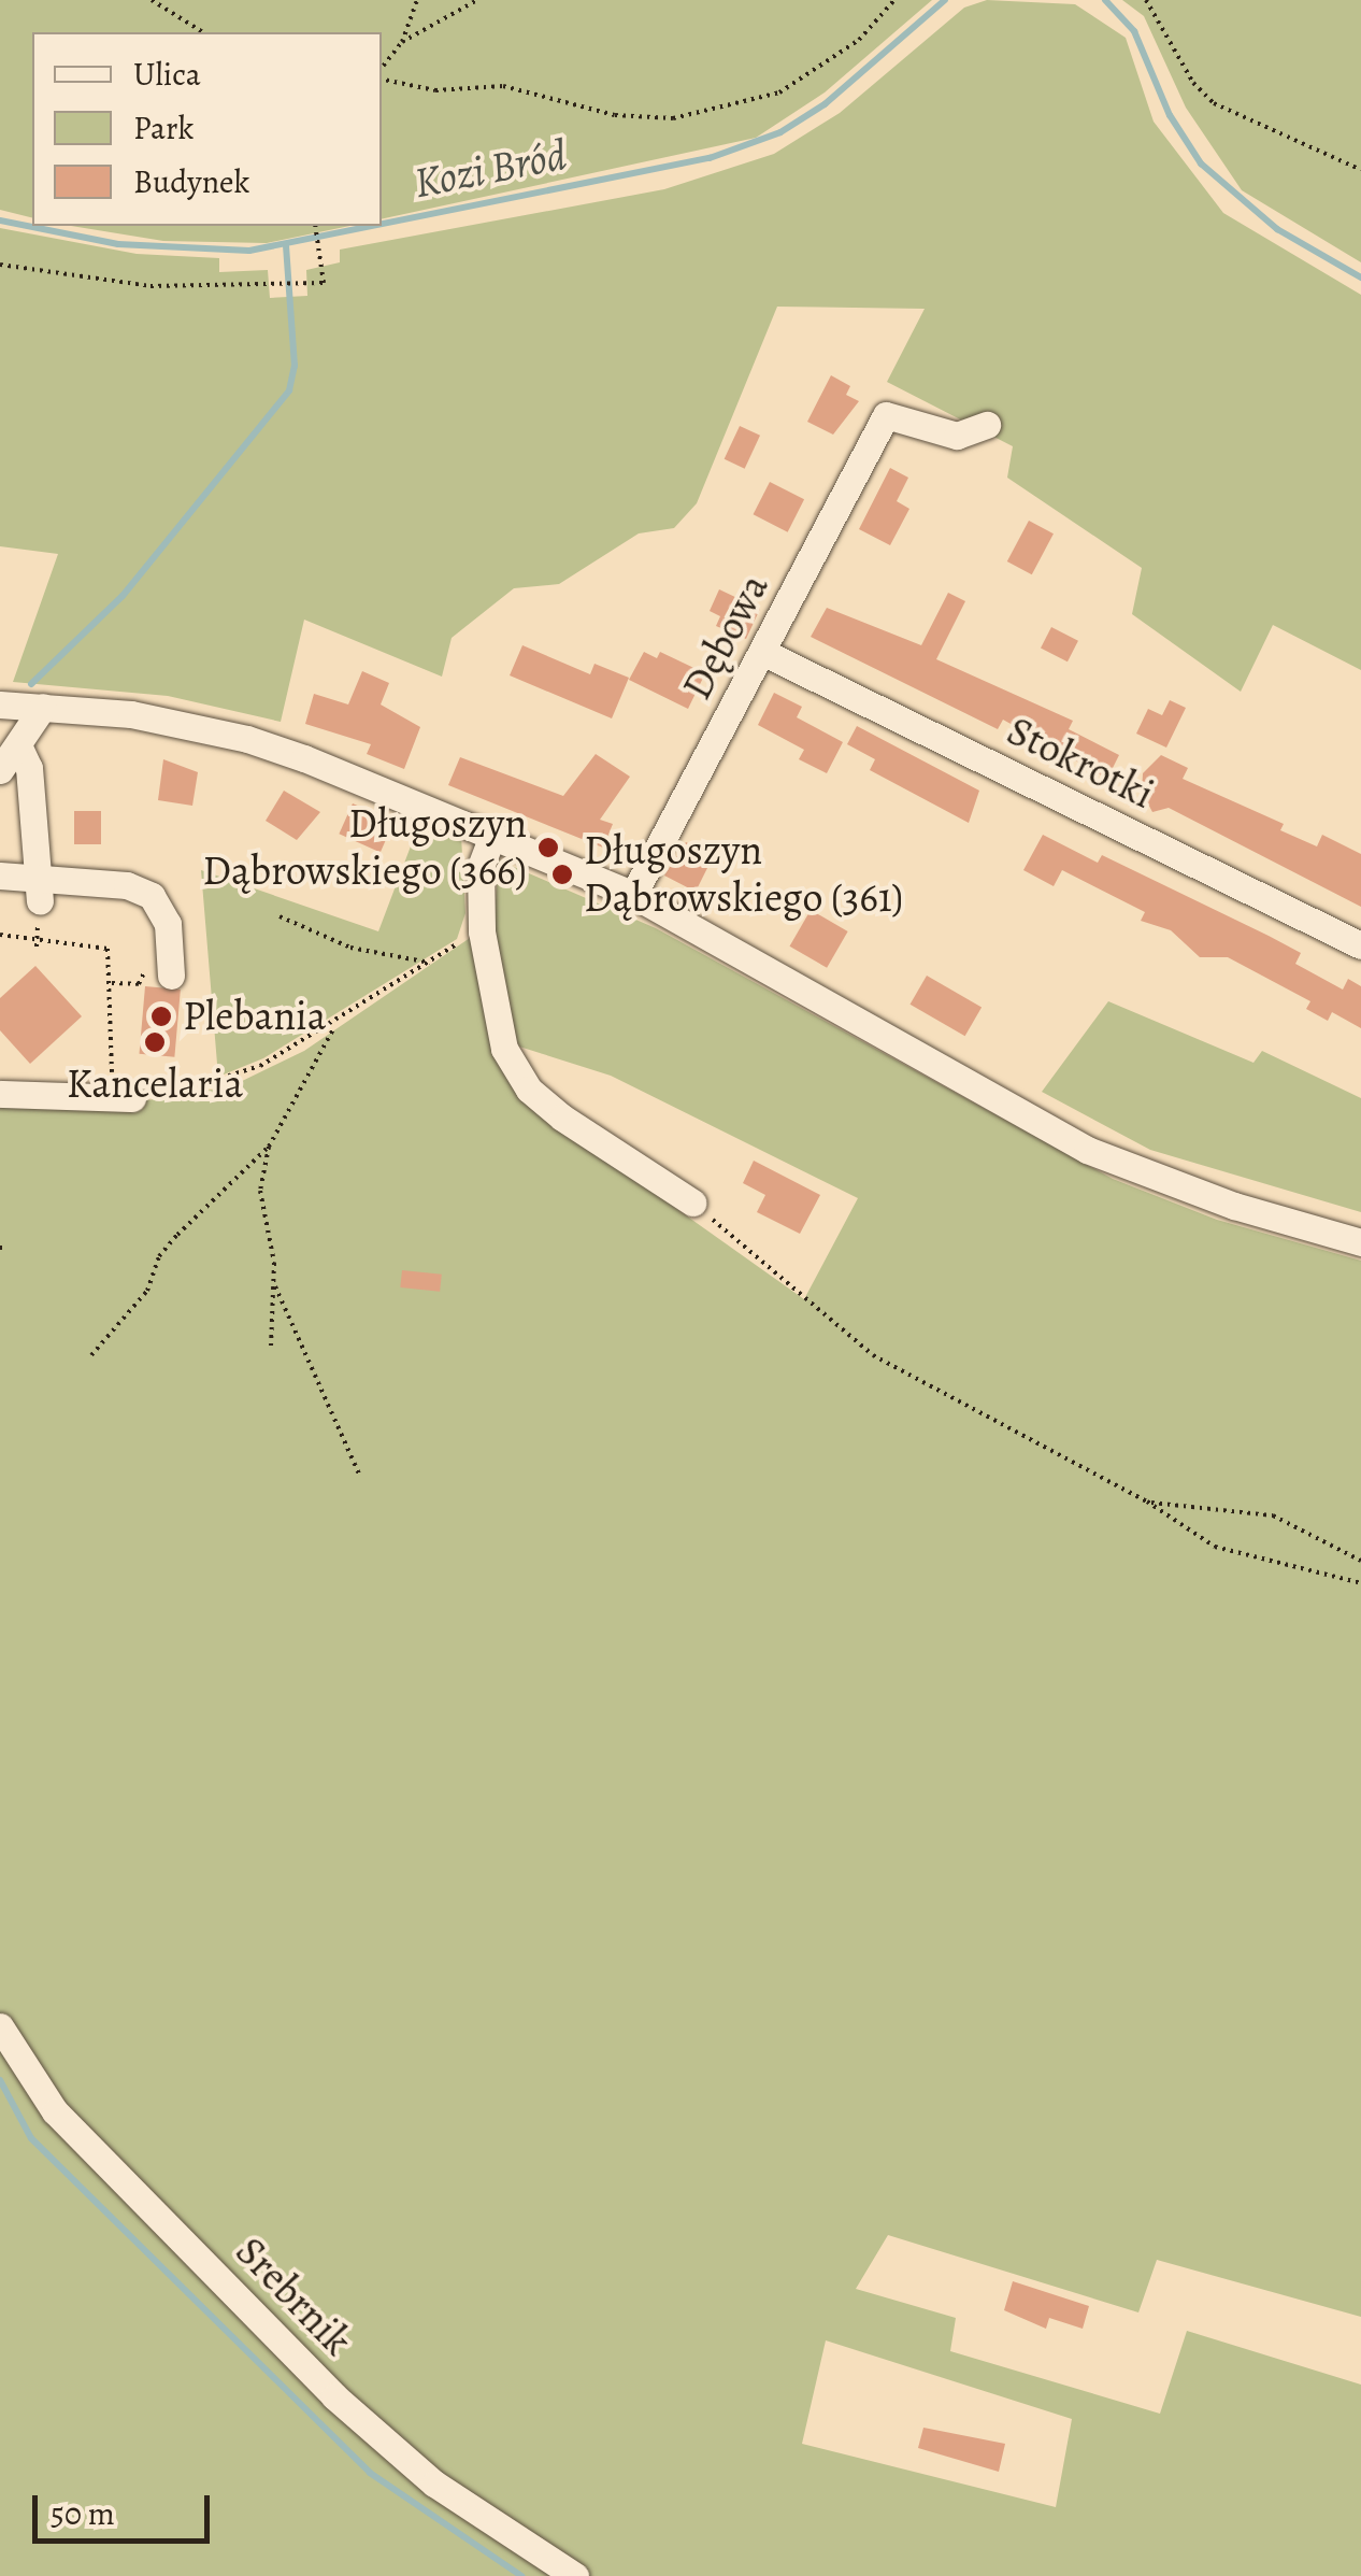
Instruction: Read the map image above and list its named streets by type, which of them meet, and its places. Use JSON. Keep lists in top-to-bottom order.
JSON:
{
  "streets": {
    "street": ["Dębowa", "Stokrotki", "Srebrnik"]
  },
  "crossings": [
    ["Dębowa", "Stokrotki"]
  ],
  "water": ["Kozi Bród"],
  "places": [
    "Długoszyn Dąbrowskiego (366)",
    "Długoszyn Dąbrowskiego (361)",
    "Plebania",
    "Kancelaria"
  ],
  "legend": ["Ulica", "Park", "Budynek"],
  "scale_bar": "50 m"
}
